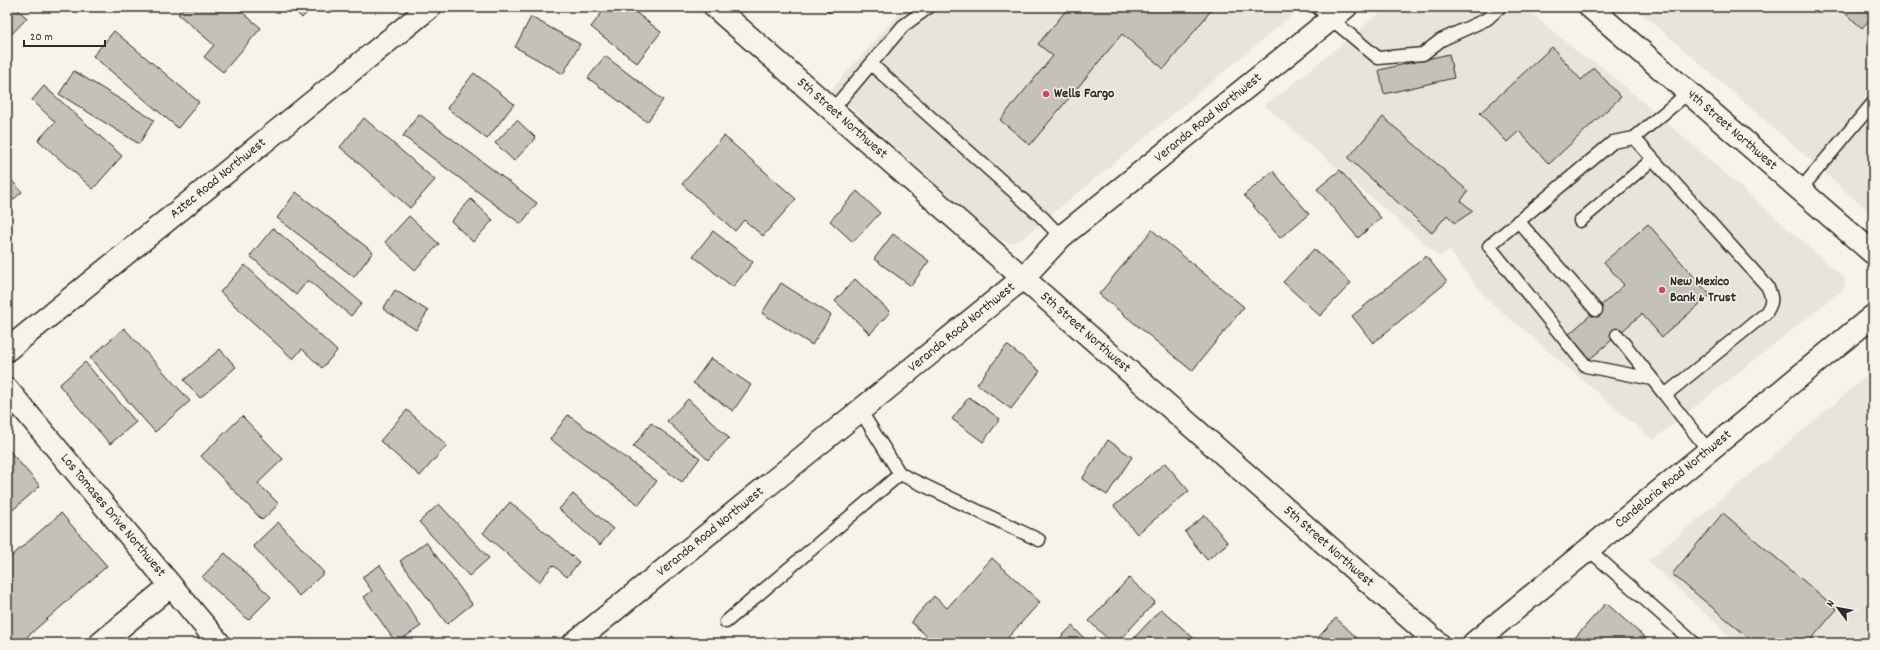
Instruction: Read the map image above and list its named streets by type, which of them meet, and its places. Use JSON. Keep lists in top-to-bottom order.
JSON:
{
  "streets": {
    "street": [
      "5th Street Northwest",
      "Veranda Road Northwest",
      "4th Street Northwest",
      "Aztec Road Northwest",
      "Candelaria Road Northwest",
      "Los Tomases Drive Northwest"
    ]
  },
  "crossings": [
    ["5th Street Northwest", "Veranda Road Northwest"]
  ],
  "places": ["Wells Fargo", "New Mexico Bank & Trust"],
  "scale_bar": "20 m",
  "north": "top left"
}
